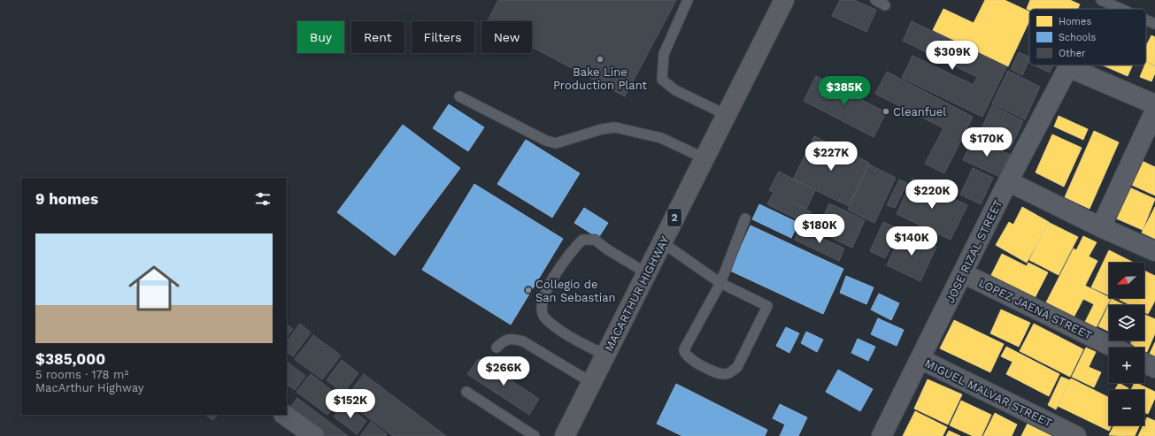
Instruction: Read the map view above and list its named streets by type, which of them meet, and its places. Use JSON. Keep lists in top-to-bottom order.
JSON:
{
  "streets": {
    "highway": ["2", "MACARTHUR HIGHWAY"],
    "street": ["JOSE RIZAL STREET", "LOPEZ JAENA STREET", "MIGUEL MALVAR STREET"]
  },
  "crossings": [
    ["JOSE RIZAL STREET", "LOPEZ JAENA STREET"],
    ["JOSE RIZAL STREET", "MIGUEL MALVAR STREET"]
  ],
  "places": ["Bake Line Production Plant", "Cleanfuel", "Collegio de San Sebastian"],
  "legend": ["Homes", "Schools", "Other"],
  "north": "bottom left",
  "page": {
    "chip": [
      "Buy",
      "Rent",
      "Filters",
      "New"
    ],
    "price": [
      "$309K",
      "$385K",
      "$170K",
      "$227K",
      "$220K",
      "$180K",
      "$140K",
      "$266K",
      "$152K"
    ],
    "heading": "9 homes",
    "list": [
      {
        "name": "$385,000",
        "note": "5 rooms · 178 m² · MacArthur Highway"
      }
    ],
    "map_buttons": ["+", "−"]
  }
}
